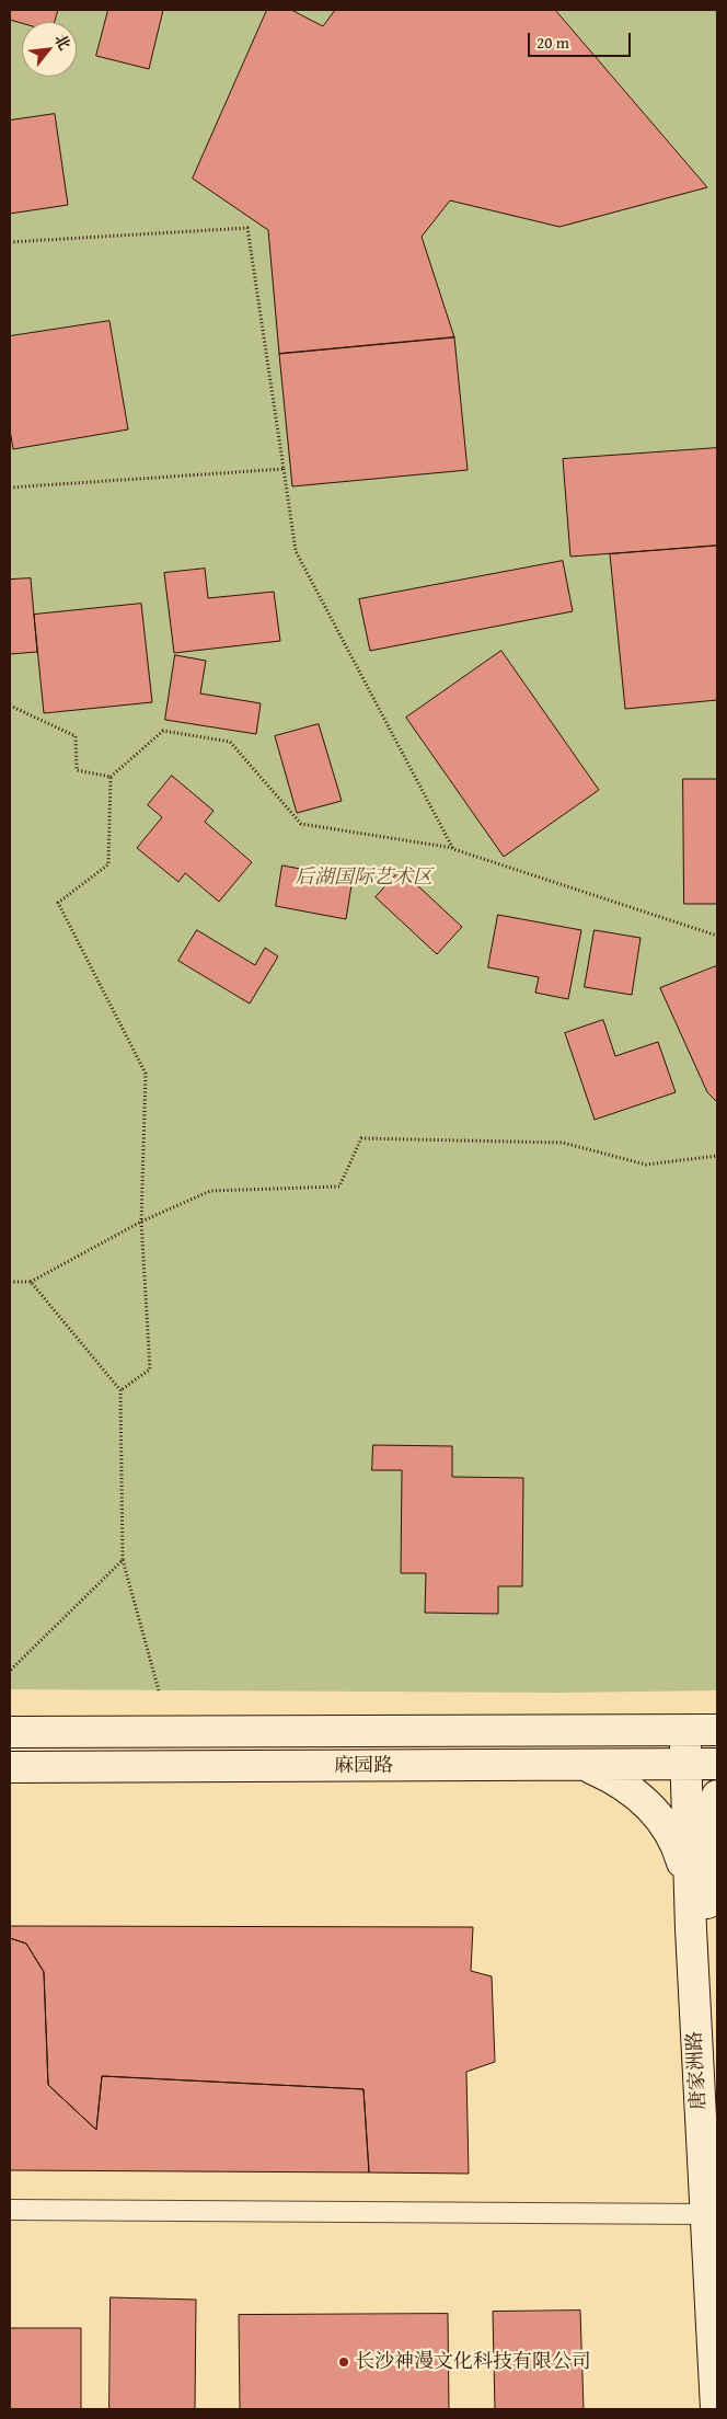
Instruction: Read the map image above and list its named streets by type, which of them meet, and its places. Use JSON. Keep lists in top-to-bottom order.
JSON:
{
  "streets": {
    "main road": ["麻园路", "唐家洲路"]
  },
  "crossings": [
    ["麻园路", "唐家洲路"]
  ],
  "parks": ["后湖国际艺术区"],
  "places": ["长沙神漫文化科技有限公司"],
  "scale_bar": "20 m",
  "north": "top right"
}
